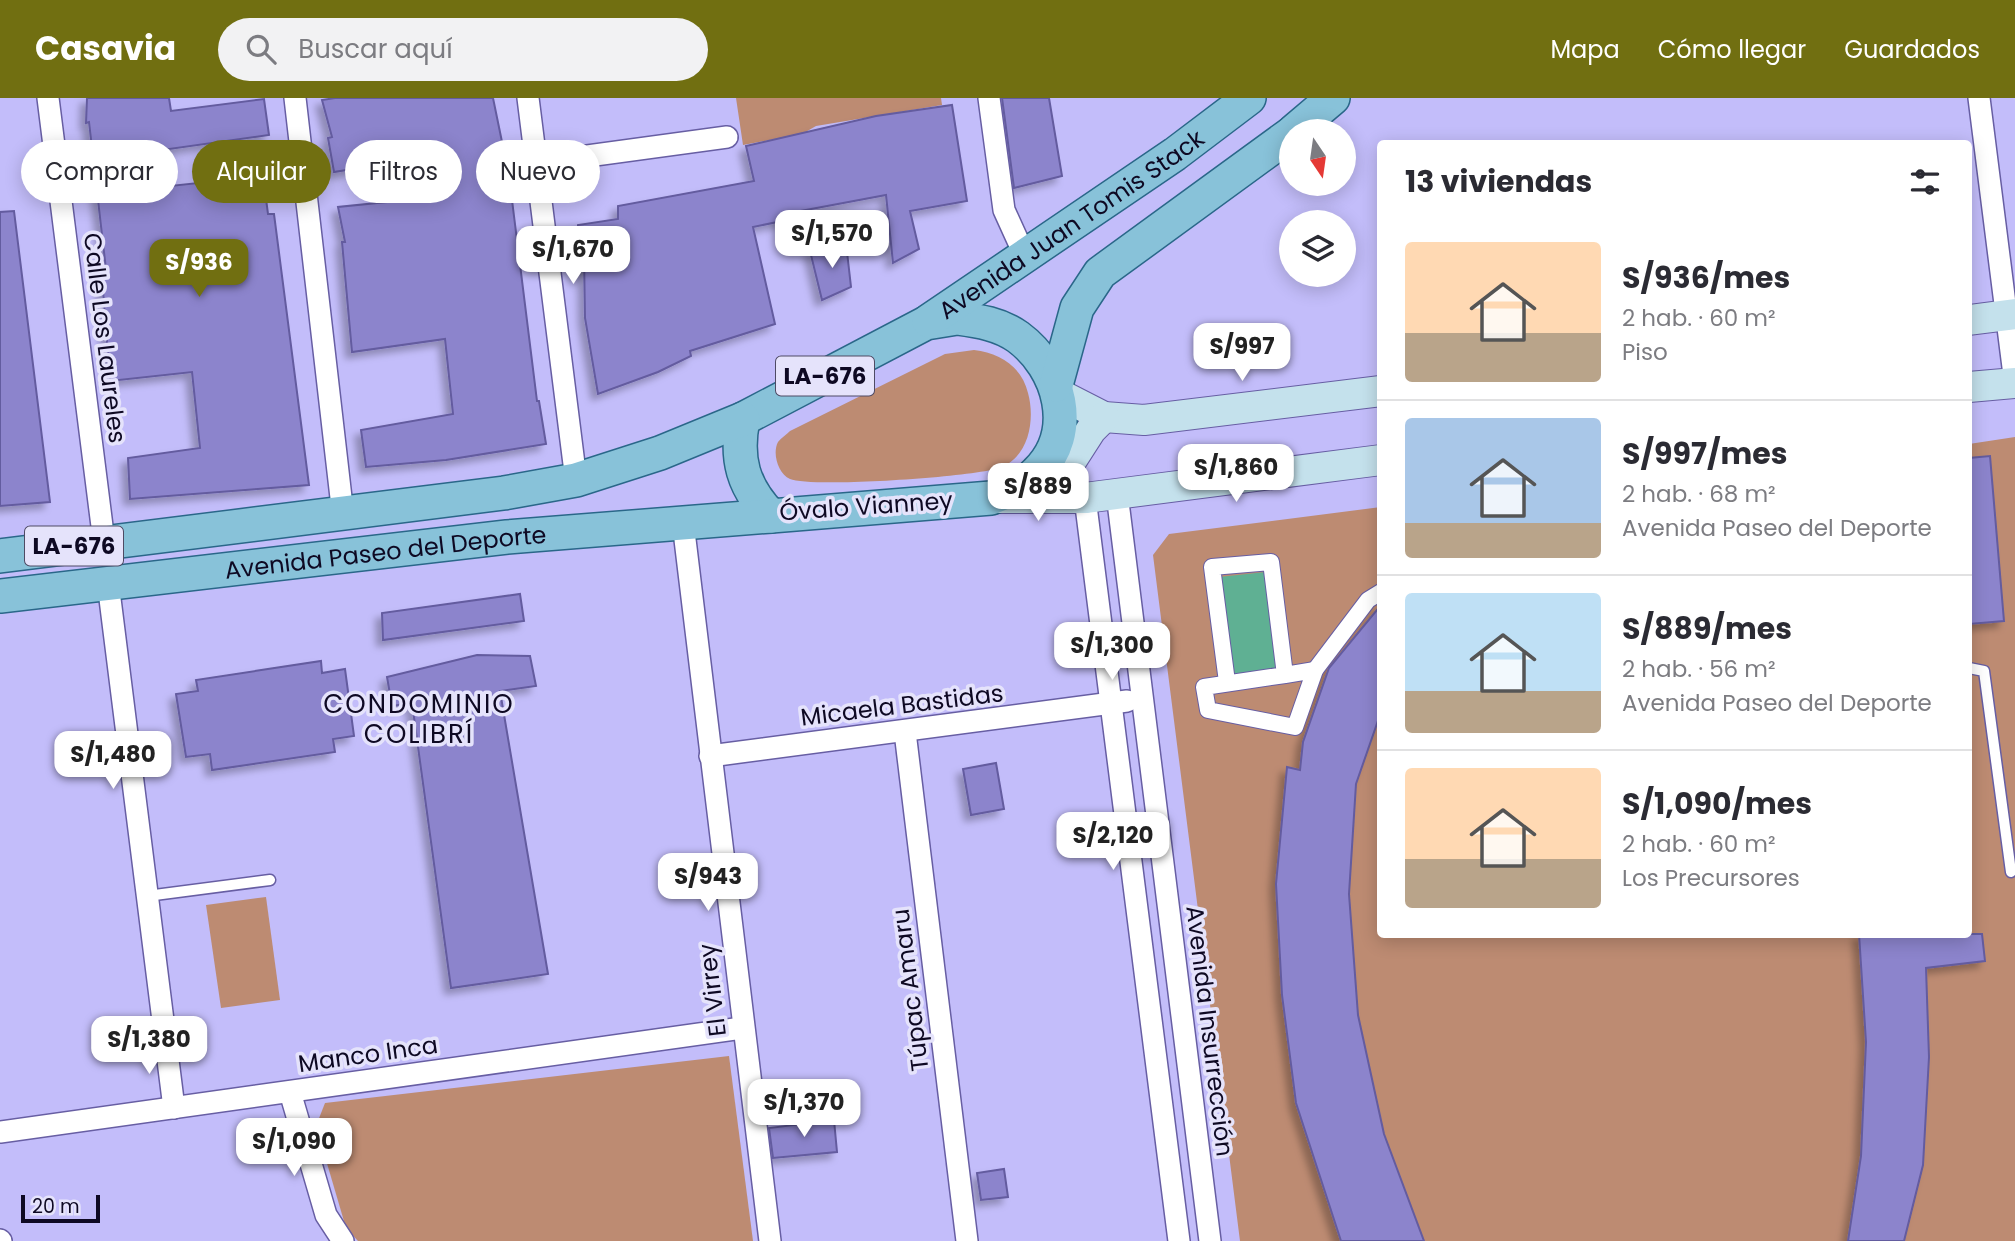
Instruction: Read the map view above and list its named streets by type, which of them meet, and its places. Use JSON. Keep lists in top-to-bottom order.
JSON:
{
  "streets": {
    "main road": [
      "Avenida Juan Tomis Stack",
      "LA-676",
      "Óvalo Vianney",
      "Avenida Paseo del Deporte"
    ],
    "street": [
      "Calle Los Laureles",
      "Micaela Bastidas",
      "El Virrey",
      "Túpac Amaru",
      "Avenida Insurrección",
      "Manco Inca"
    ]
  },
  "crossings": [
    ["Avenida Juan Tomis Stack", "LA-676"],
    ["Calle Los Laureles", "Avenida Paseo del Deporte"],
    ["LA-676", "Óvalo Vianney"],
    ["LA-676", "Avenida Paseo del Deporte"],
    ["Óvalo Vianney", "Avenida Paseo del Deporte"],
    ["Avenida Paseo del Deporte", "El Virrey"],
    ["Micaela Bastidas", "El Virrey"],
    ["Micaela Bastidas", "Túpac Amaru"],
    ["Micaela Bastidas", "Avenida Insurrección"],
    ["El Virrey", "Manco Inca"]
  ],
  "districts": ["CONDOMINIO COLIBRÍ"],
  "scale_bar": "20 m",
  "north": "bottom",
  "page": {
    "header": "Casavia",
    "search": "Buscar aquí",
    "nav": ["Mapa", "Cómo llegar", "Guardados"],
    "chip": [
      "Comprar",
      "Alquilar",
      "Filtros",
      "Nuevo"
    ],
    "heading": "13 viviendas",
    "price": [
      "S/1,570",
      "S/1,670",
      "S/936",
      "S/997",
      "S/1,860",
      "S/889",
      "S/1,300",
      "S/1,480",
      "S/2,120",
      "S/943",
      "S/1,380",
      "S/1,370",
      "S/1,090"
    ],
    "list": [
      {
        "name": "S/936/mes",
        "note": "2 hab. · 60 m² · Piso"
      },
      {
        "name": "S/997/mes",
        "note": "2 hab. · 68 m² · Avenida Paseo del Deporte"
      },
      {
        "name": "S/889/mes",
        "note": "2 hab. · 56 m² · Avenida Paseo del Deporte"
      },
      {
        "name": "S/1,090/mes",
        "note": "2 hab. · 60 m² · Los Precursores"
      }
    ],
    "scale": "20 m"
  }
}
